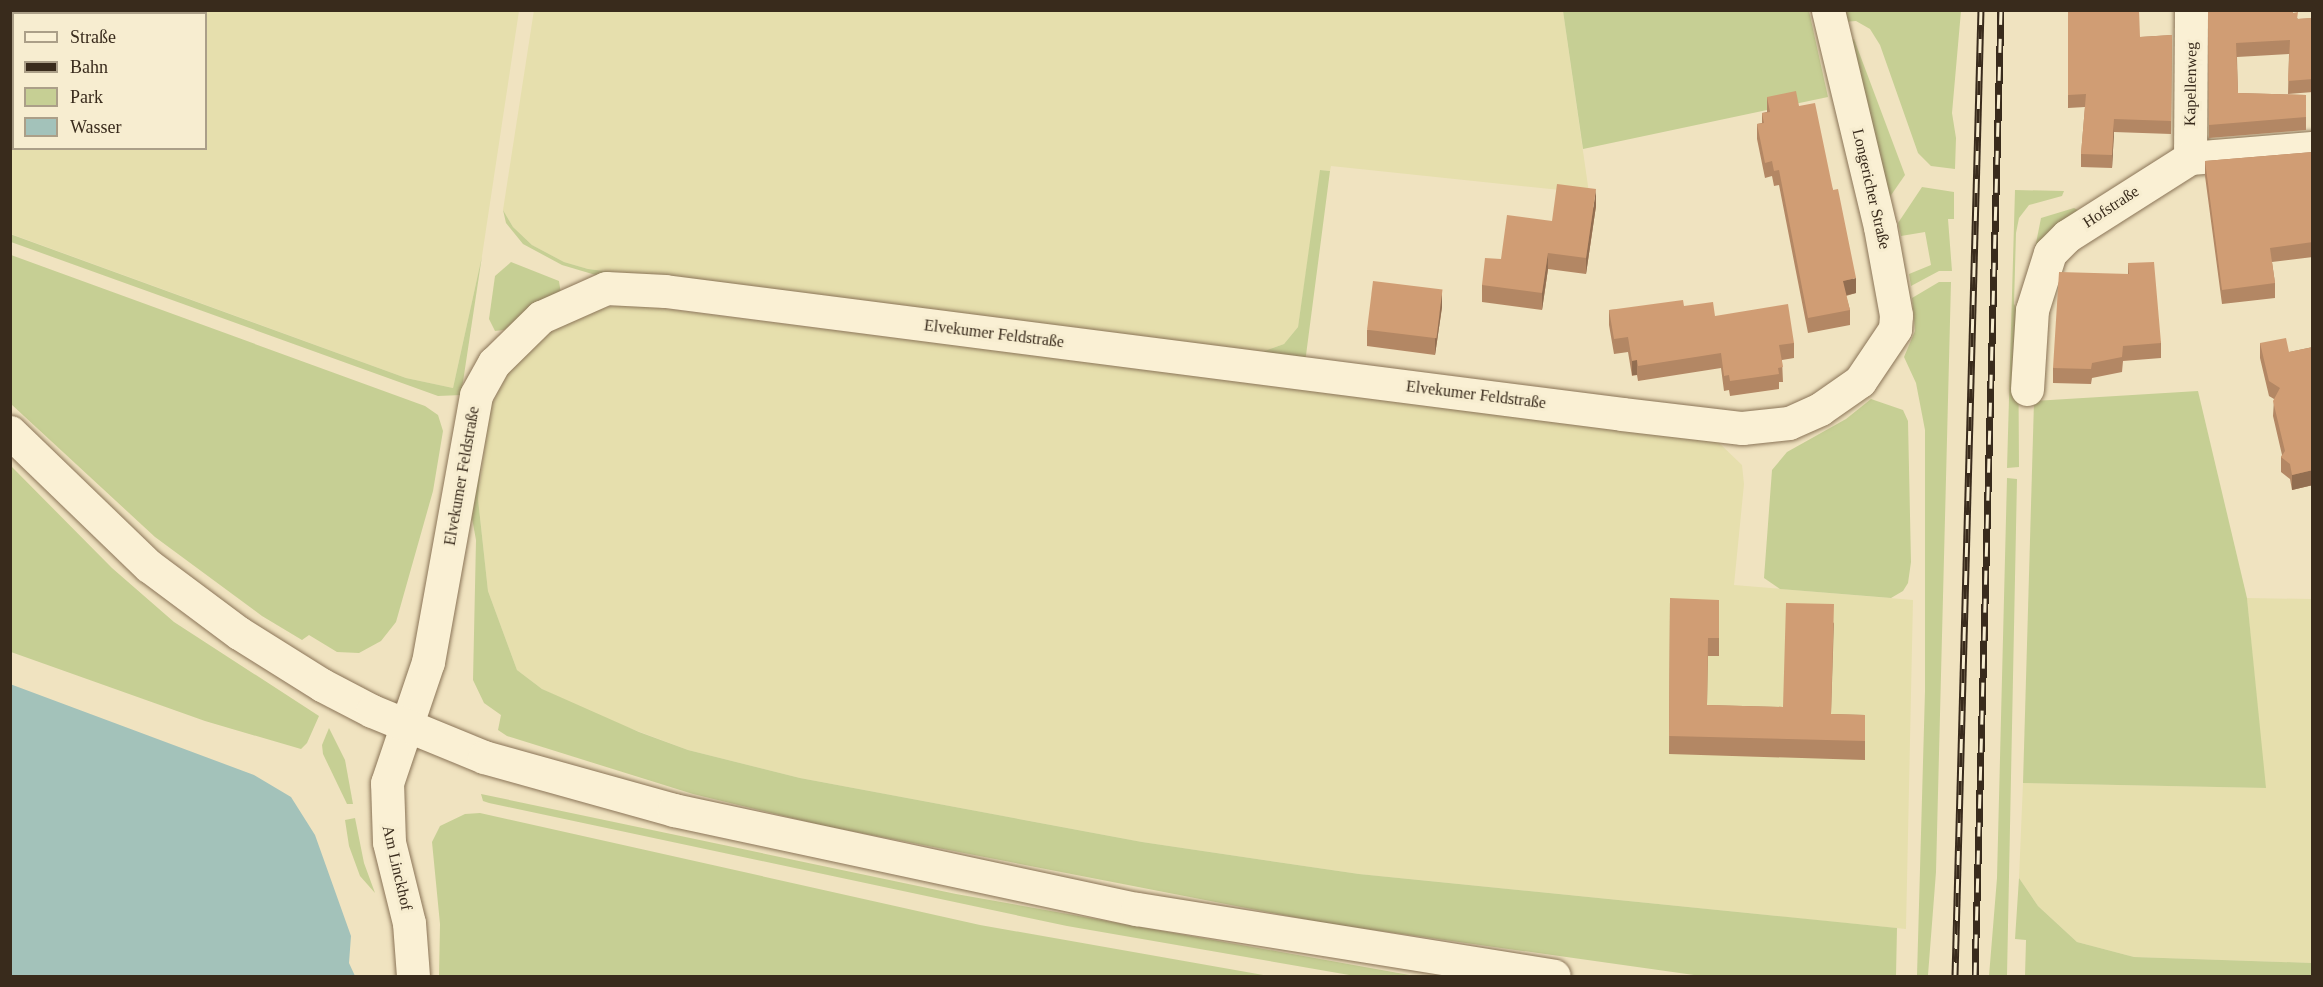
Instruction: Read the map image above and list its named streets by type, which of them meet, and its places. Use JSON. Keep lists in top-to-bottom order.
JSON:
{
  "streets": {
    "street": [
      "Kapellenweg",
      "Longericher Straße",
      "Hofstraße",
      "Elvekumer Feldstraße",
      "Am Linckhof"
    ]
  },
  "crossings": [
    ["Kapellenweg", "Hofstraße"],
    ["Longericher Straße", "Elvekumer Feldstraße"],
    ["Elvekumer Feldstraße", "Am Linckhof"]
  ],
  "legend": [
    "Straße",
    "Bahn",
    "Park",
    "Wasser"
  ]
}
